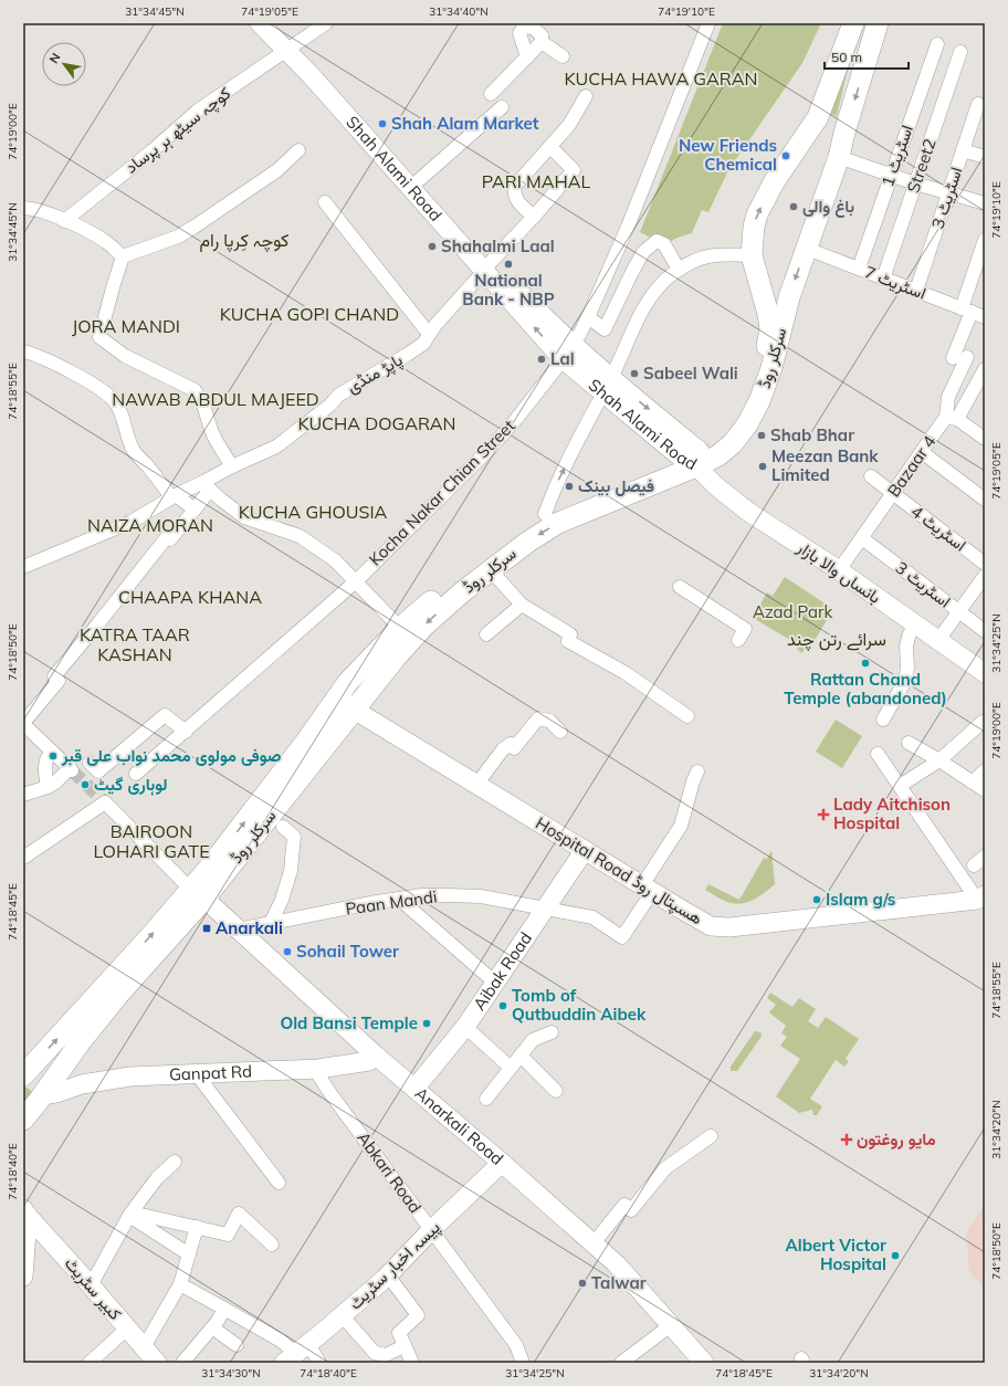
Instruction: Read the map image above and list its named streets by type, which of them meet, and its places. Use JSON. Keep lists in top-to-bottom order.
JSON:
{
  "streets": {
    "main road": ["سرکلر روڈ"],
    "street": [
      "کوچہ سیٹھ ہر پرساد",
      "اسٹریٹ 1",
      "Street2",
      "Shah Alami Road",
      "اسٹریٹ 3",
      "اسٹریٹ 7",
      "پاپڑ منڈی",
      "Bazaar 4",
      "Kocha Nakar Chian Street",
      "اسٹریٹ 4",
      "بانساں والا بازار",
      "Hospital Road ھسپتال روڈ",
      "Paan Mandi",
      "Aibak Road",
      "Ganpat Rd",
      "Anarkali Road",
      "Abkari Road",
      "پیسہ اخبار سٹریٹ",
      "کبیر سٹریٹ"
    ]
  },
  "crossings": [
    ["کوچہ سیٹھ ہر پرساد", "Shah Alami Road"],
    ["اسٹریٹ 1", "اسٹریٹ 7"],
    ["Street2", "اسٹریٹ 7"],
    ["Shah Alami Road", "سرکلر روڈ"],
    ["Shah Alami Road", "پاپڑ منڈی"],
    ["Shah Alami Road", "Kocha Nakar Chian Street"],
    ["Shah Alami Road", "بانساں والا بازار"],
    ["اسٹریٹ 3", "اسٹریٹ 7"],
    ["اسٹریٹ 3", "Bazaar 4"],
    ["اسٹریٹ 7", "سرکلر روڈ"],
    ["سرکلر روڈ", "بانساں والا بازار"],
    ["سرکلر روڈ", "Hospital Road ھسپتال روڈ"],
    ["سرکلر روڈ", "Ganpat Rd"],
    ["سرکلر روڈ", "Anarkali Road"],
    ["Bazaar 4", "اسٹریٹ 4"],
    ["Bazaar 4", "بانساں والا بازار"],
    ["Hospital Road ھسپتال روڈ", "Paan Mandi"],
    ["Hospital Road ھسپتال روڈ", "Aibak Road"],
    ["Paan Mandi", "Aibak Road"],
    ["Paan Mandi", "Anarkali Road"],
    ["Aibak Road", "Anarkali Road"],
    ["Ganpat Rd", "Anarkali Road"],
    ["Ganpat Rd", "Abkari Road"],
    ["Anarkali Road", "پیسہ اخبار سٹریٹ"],
    ["Abkari Road", "پیسہ اخبار سٹریٹ"]
  ],
  "districts": [
    "KUCHA HAWA GARAN",
    "PARI MAHAL",
    "کوچہ کِرپا رام",
    "KUCHA GOPI CHAND",
    "JORA MANDI",
    "NAWAB ABDUL MAJEED",
    "KUCHA DOGARAN",
    "KUCHA GHOUSIA",
    "NAIZA MORAN",
    "CHAAPA KHANA",
    "KATRA TAAR KASHAN",
    "سرائے رتن چند",
    "BAIROON LOHARI GATE"
  ],
  "parks": ["Azad Park"],
  "places": {
    "other": [
      "Shah Alam Market",
      "New Friends Chemical",
      "باغ والی",
      "Shahalmi Laal",
      "National Bank - NBP",
      "Lal",
      "Sabeel Wali",
      "Shab Bhar",
      "Meezan Bank Limited",
      "فیصل بینک",
      "Rattan Chand Temple (abandoned)",
      "صوفی مولوی محمد نواب علی قبر",
      "لوہاری گیٹ",
      "Islam g/s",
      "Sohail Tower",
      "Tomb of Qutbuddin Aibek",
      "Old Bansi Temple",
      "Albert Victor Hospital",
      "Talwar"
    ],
    "health": ["Lady Aitchison Hospital", "مایو روغتون"],
    "transit": ["Anarkali"]
  },
  "scale_bar": "50 m",
  "north": "top left",
  "coordinates": [
    "31°34'45\"N",
    "74°19'05\"E",
    "31°34'40\"N",
    "74°19'10\"E",
    "74°19'00\"E",
    "74°18'55\"E",
    "31°34'25\"N",
    "74°18'50\"E",
    "74°18'45\"E",
    "31°34'20\"N",
    "74°18'40\"E",
    "31°34'30\"N"
  ]
}
